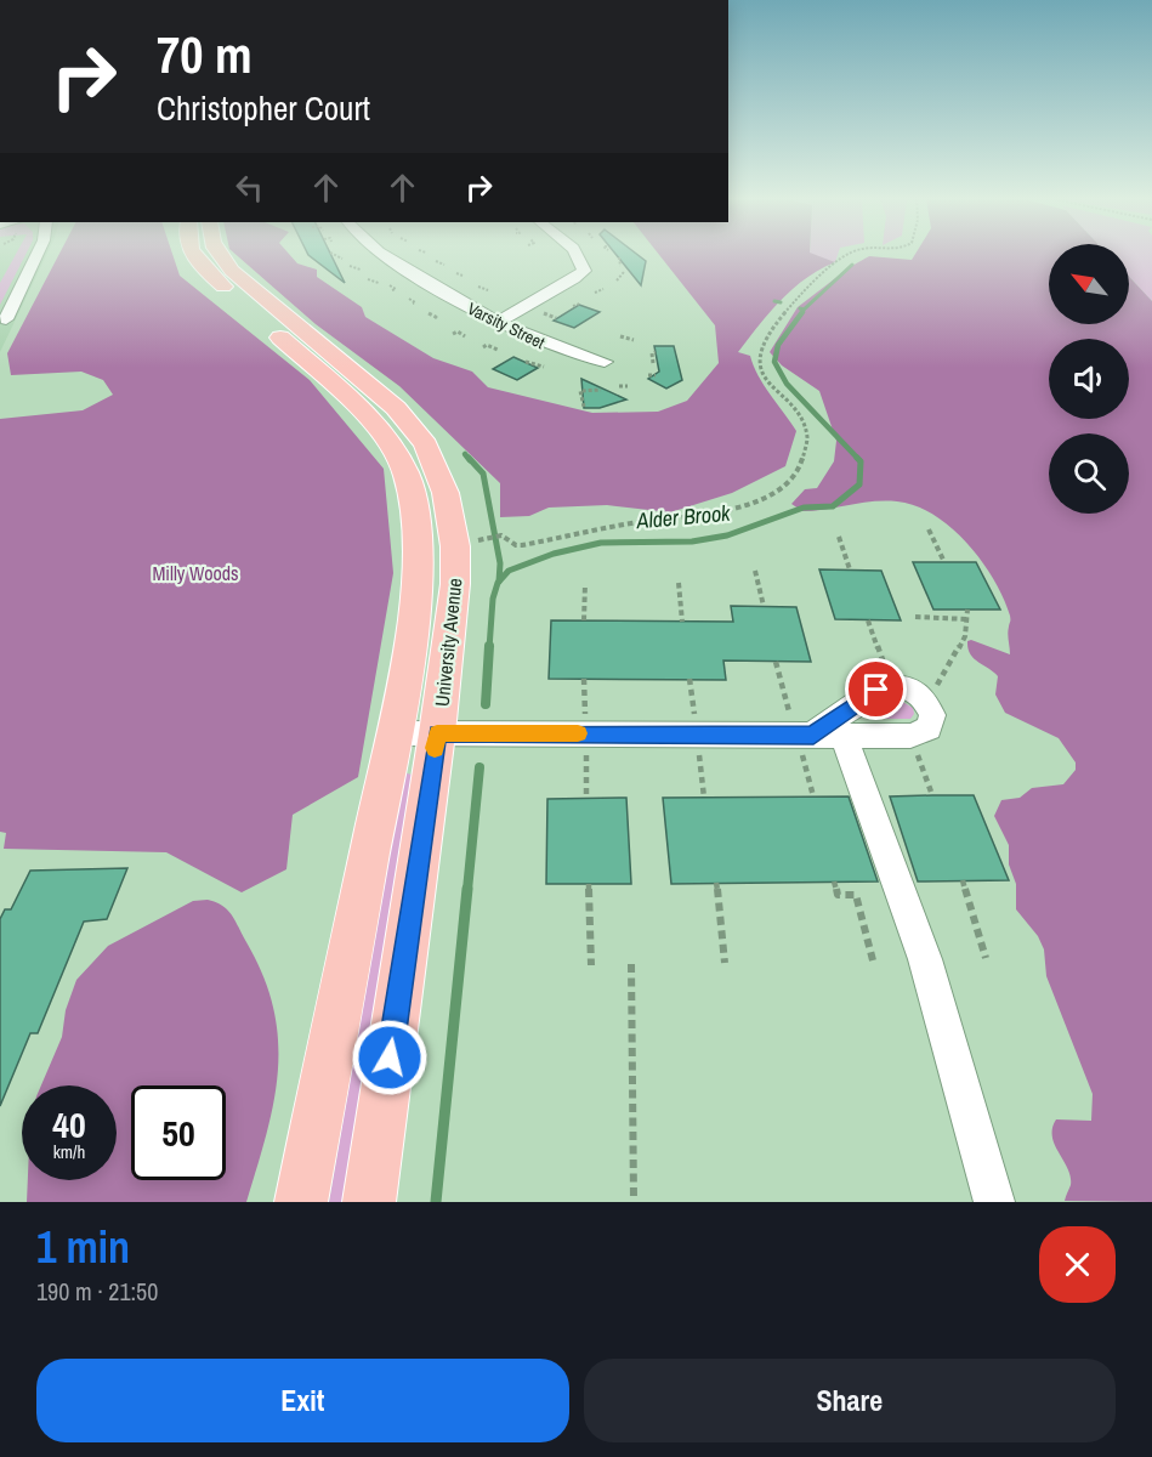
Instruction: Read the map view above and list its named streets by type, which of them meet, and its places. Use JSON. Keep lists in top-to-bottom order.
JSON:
{
  "streets": {
    "main road": ["University Avenue"],
    "street": ["Varsity Street"]
  },
  "water": ["Alder Brook"],
  "parks": ["Milly Woods"],
  "north": "top left",
  "page": {
    "turn": ["70 m", "Christopher Court"],
    "speed": "40 km/h",
    "limit": "50",
    "heading": ["1 min", "190 m · 21:50"],
    "buttons": ["Exit", "Share"]
  }
}
